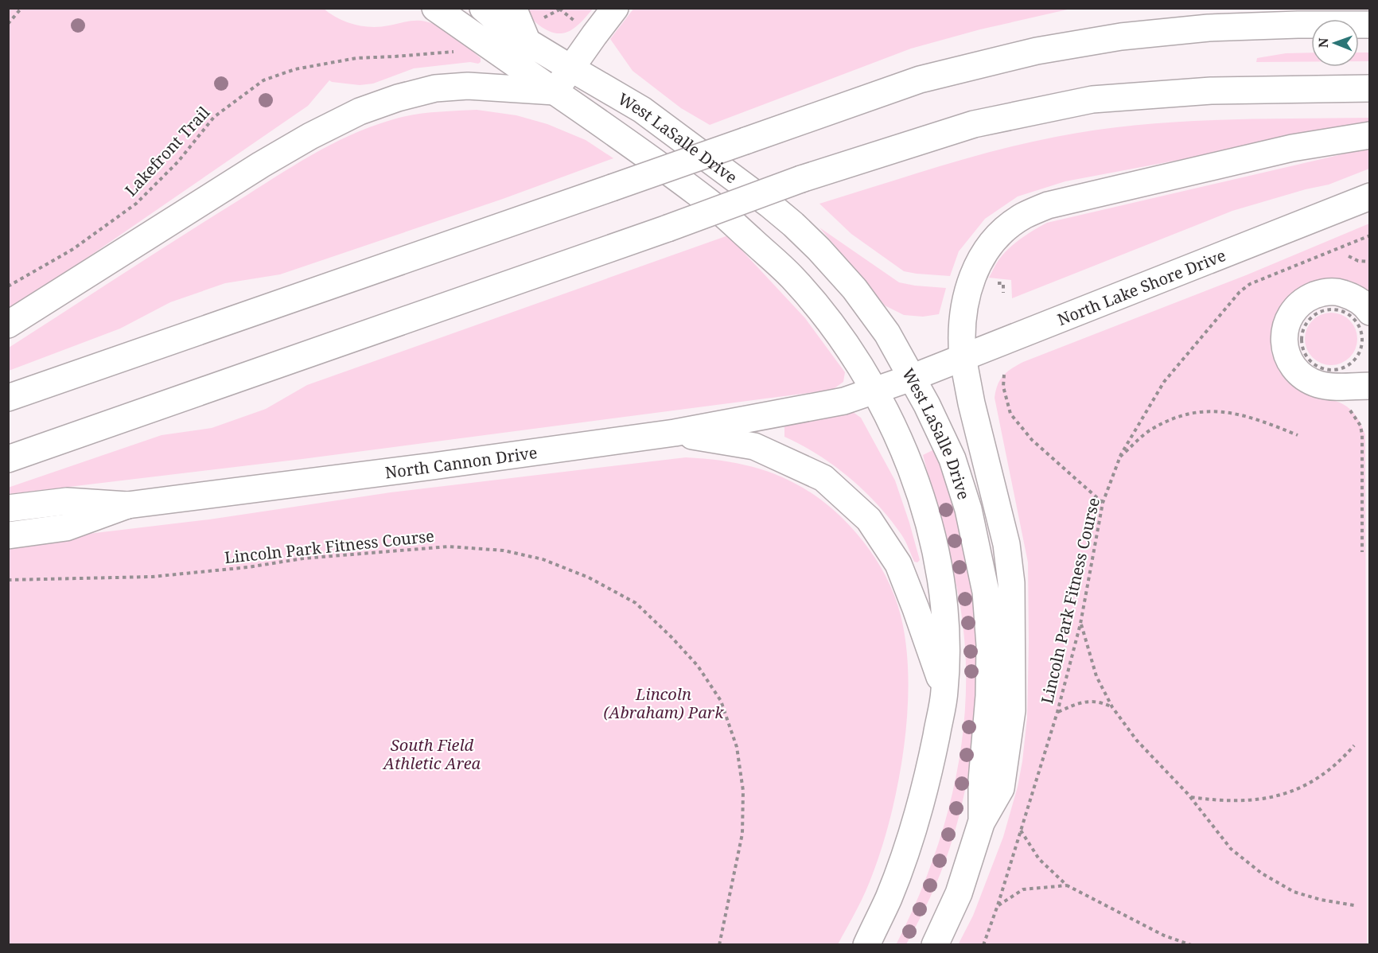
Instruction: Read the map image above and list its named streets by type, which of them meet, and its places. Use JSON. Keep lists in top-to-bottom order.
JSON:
{
  "streets": {
    "main road": ["West LaSalle Drive", "North Lake Shore Drive", "North Cannon Drive"],
    "path": ["Lakefront Trail", "Lincoln Park Fitness Course"]
  },
  "crossings": [
    ["West LaSalle Drive", "North Lake Shore Drive"],
    ["West LaSalle Drive", "North Cannon Drive"],
    ["North Lake Shore Drive", "North Cannon Drive"]
  ],
  "parks": ["Lincoln (Abraham) Park", "South Field Athletic Area"],
  "north": "left"
}
